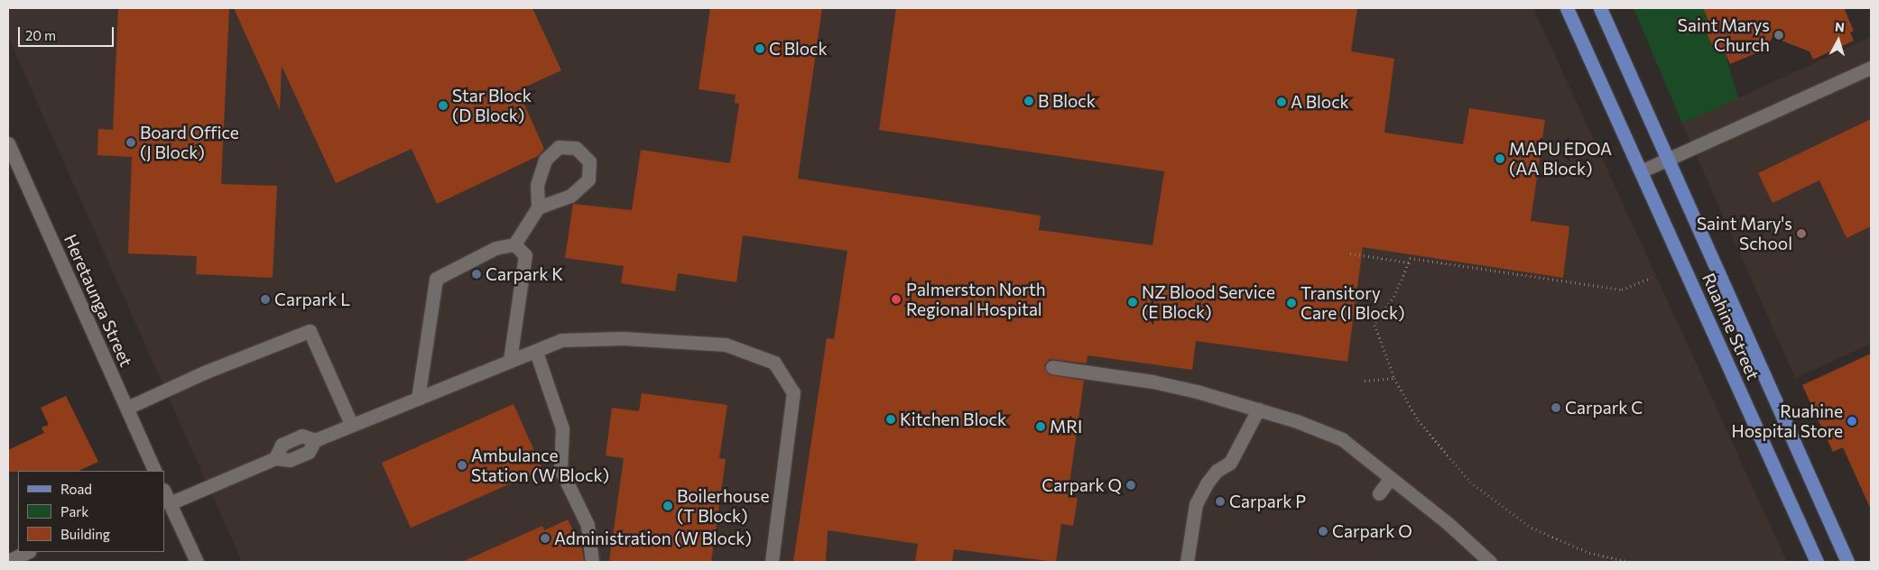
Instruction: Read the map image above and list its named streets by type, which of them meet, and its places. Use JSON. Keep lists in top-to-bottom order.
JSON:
{
  "streets": {
    "main road": ["Ruahine Street"],
    "street": ["Heretaunga Street"]
  },
  "places": [
    "Saint Marys Church",
    "C Block",
    "B Block",
    "A Block",
    "Star Block (D Block)",
    "Board Office (J Block)",
    "MAPU EDOA (AA Block)",
    "Saint Mary's School",
    "Carpark K",
    "Carpark L",
    "Palmerston North Regional Hospital",
    "NZ Blood Service (E Block)",
    "Transitory Care (I Block)",
    "Carpark C",
    "Kitchen Block",
    "Ruahine Hospital Store",
    "MRI",
    "Ambulance Station (W Block)",
    "Carpark Q",
    "Carpark P",
    "Boilerhouse (T Block)",
    "Carpark O",
    "Administration (W Block)"
  ],
  "legend": ["Road", "Park", "Building"],
  "scale_bar": "20 m",
  "north": "top"
}
